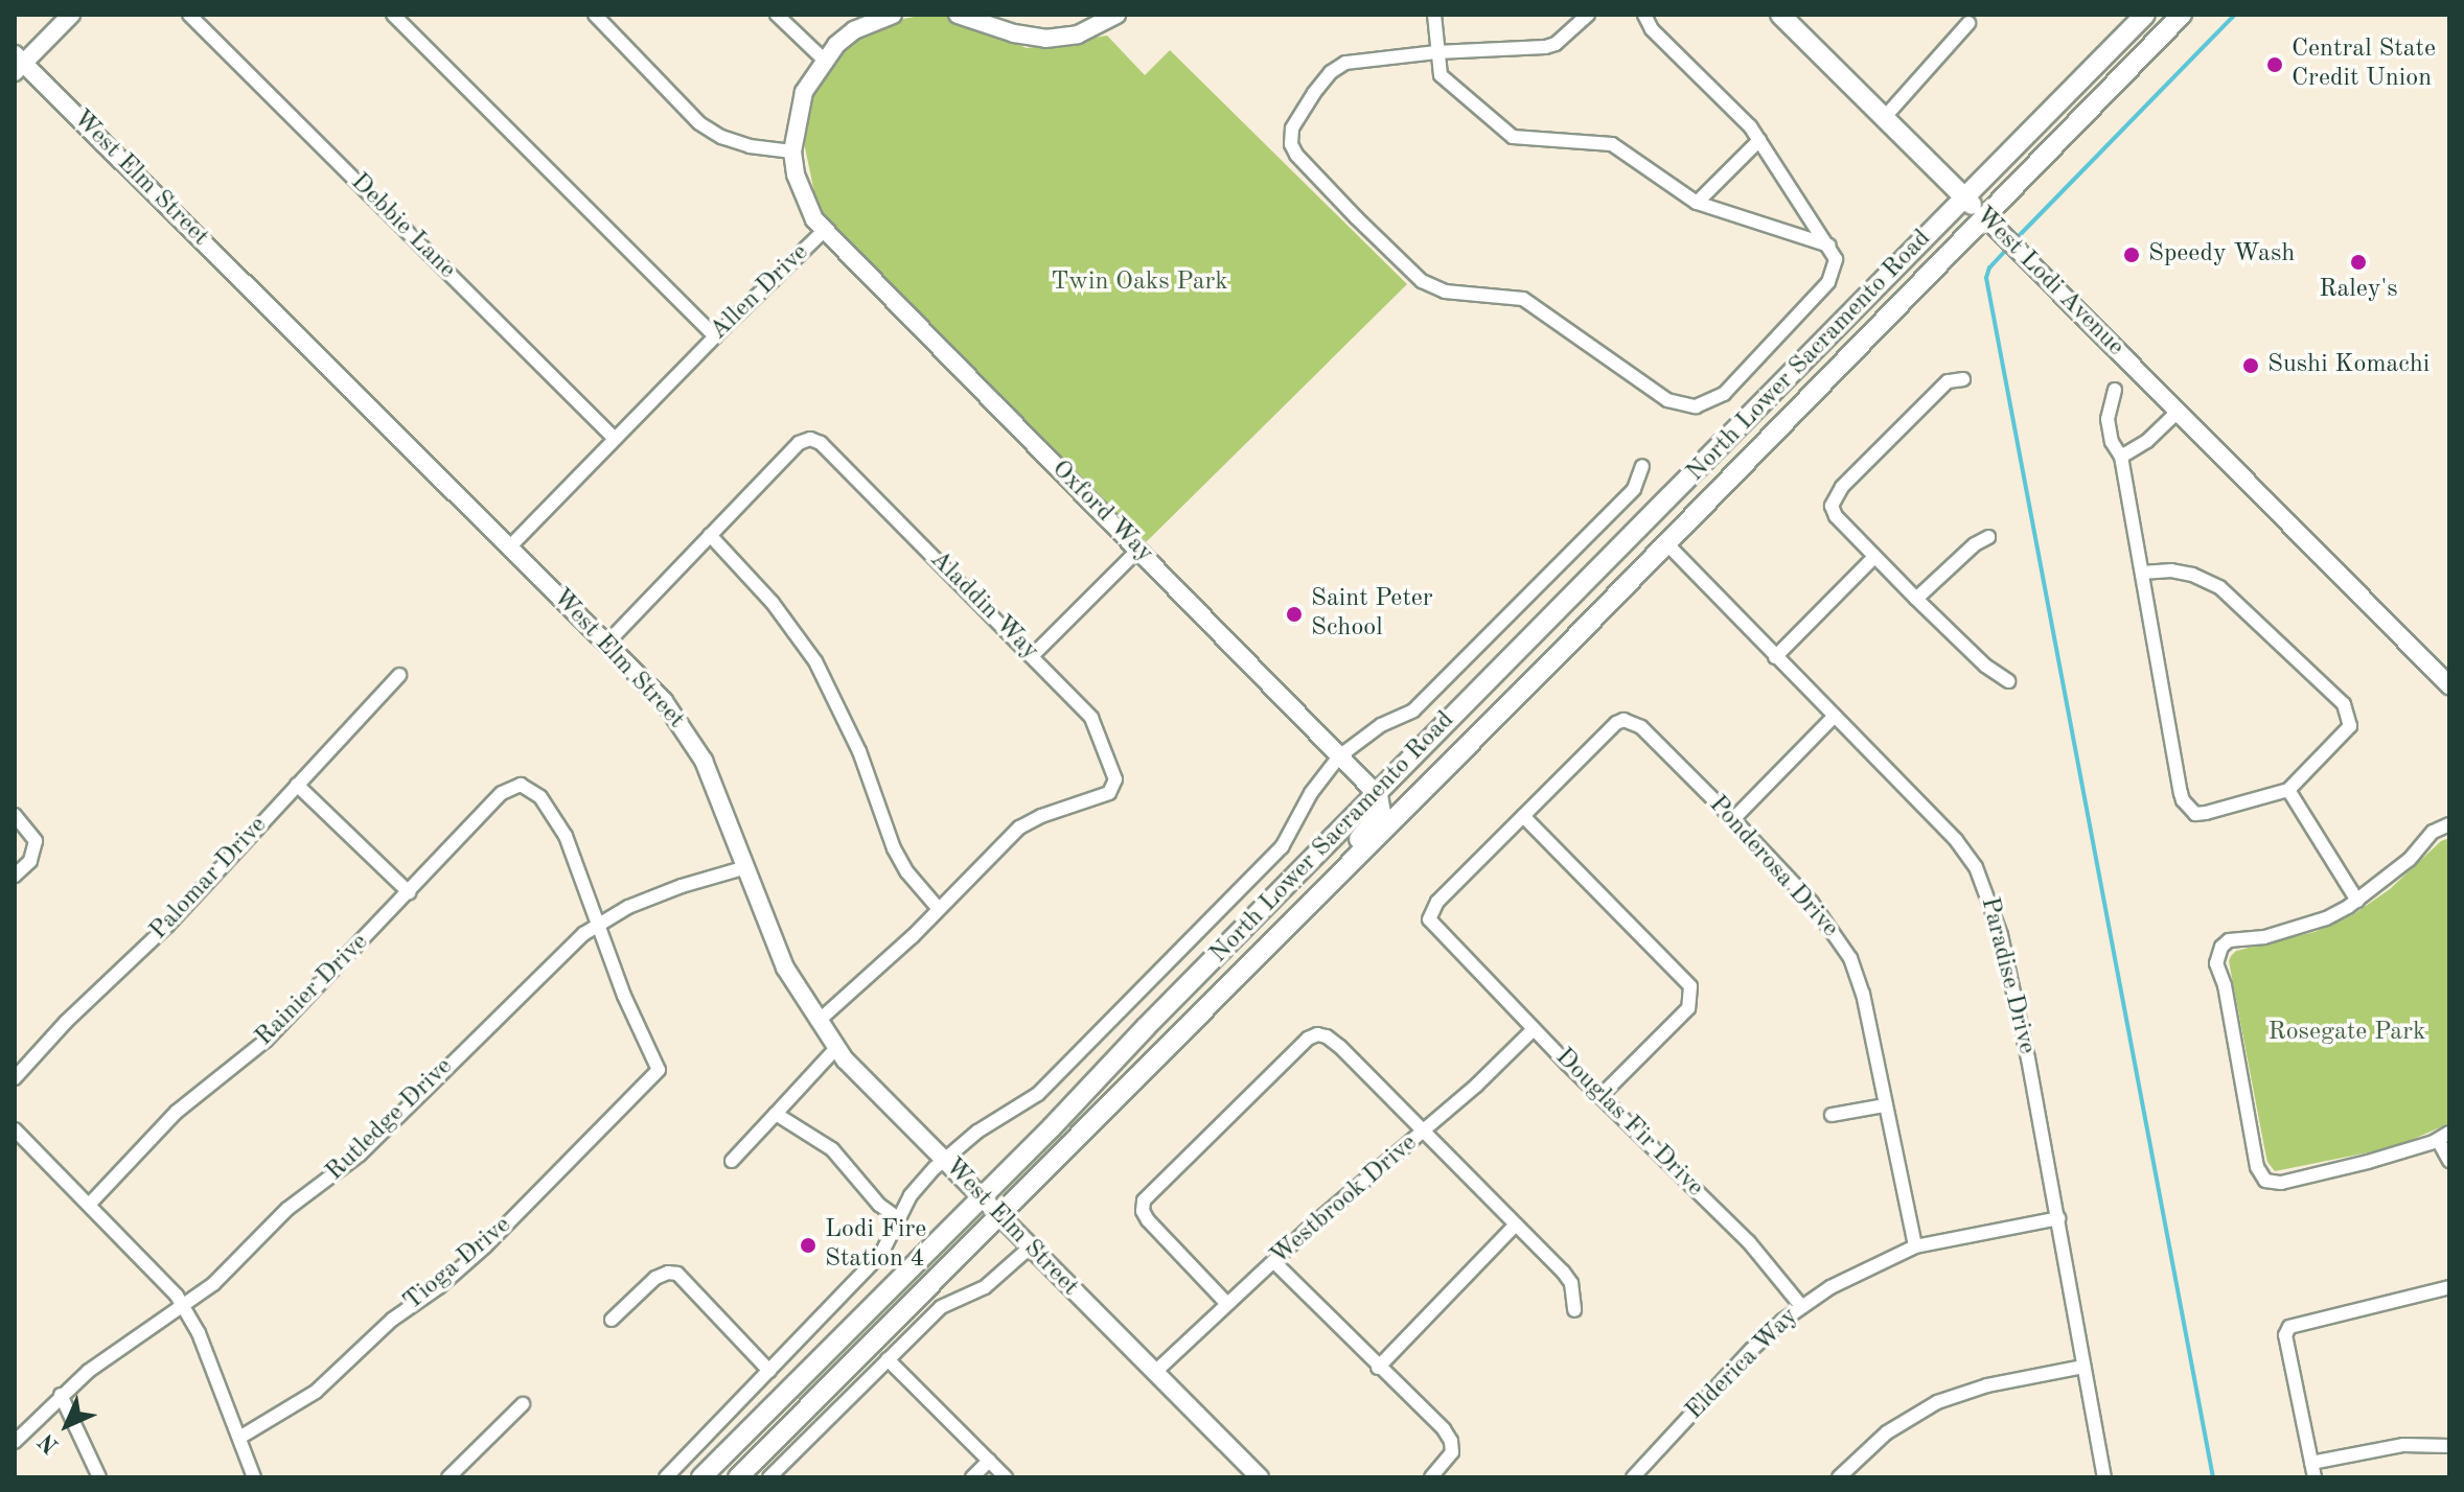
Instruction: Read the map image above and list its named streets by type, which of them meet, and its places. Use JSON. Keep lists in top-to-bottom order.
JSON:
{
  "streets": {
    "main road": ["West Lodi Avenue", "North Lower Sacramento Road"],
    "street": [
      "West Elm Street",
      "Debbie Lane",
      "Allen Drive",
      "Oxford Way",
      "Aladdin Way",
      "Ponderosa Drive",
      "Palomar Drive",
      "Paradise Drive",
      "Rainier Drive",
      "Rutledge Drive",
      "Douglas Fir Drive",
      "Westbrook Drive",
      "Tioga Drive",
      "Elderica Way"
    ]
  },
  "crossings": [
    ["West Elm Street", "Allen Drive"],
    ["West Elm Street", "North Lower Sacramento Road"],
    ["West Elm Street", "Rutledge Drive"],
    ["West Elm Street", "Westbrook Drive"],
    ["Debbie Lane", "Allen Drive"],
    ["West Lodi Avenue", "North Lower Sacramento Road"],
    ["Allen Drive", "Oxford Way"],
    ["North Lower Sacramento Road", "Oxford Way"],
    ["North Lower Sacramento Road", "Paradise Drive"],
    ["Ponderosa Drive", "Douglas Fir Drive"],
    ["Ponderosa Drive", "Elderica Way"],
    ["Paradise Drive", "Elderica Way"],
    ["Rainier Drive", "Rutledge Drive"],
    ["Rainier Drive", "Tioga Drive"],
    ["Rutledge Drive", "Tioga Drive"],
    ["Douglas Fir Drive", "Westbrook Drive"],
    ["Douglas Fir Drive", "Elderica Way"]
  ],
  "parks": ["Twin Oaks Park", "Rosegate Park"],
  "places": [
    "Central State Credit Union",
    "Speedy Wash",
    "Raley's",
    "Sushi Komachi",
    "Saint Peter School",
    "Lodi Fire Station 4"
  ],
  "north": "bottom left"
}
